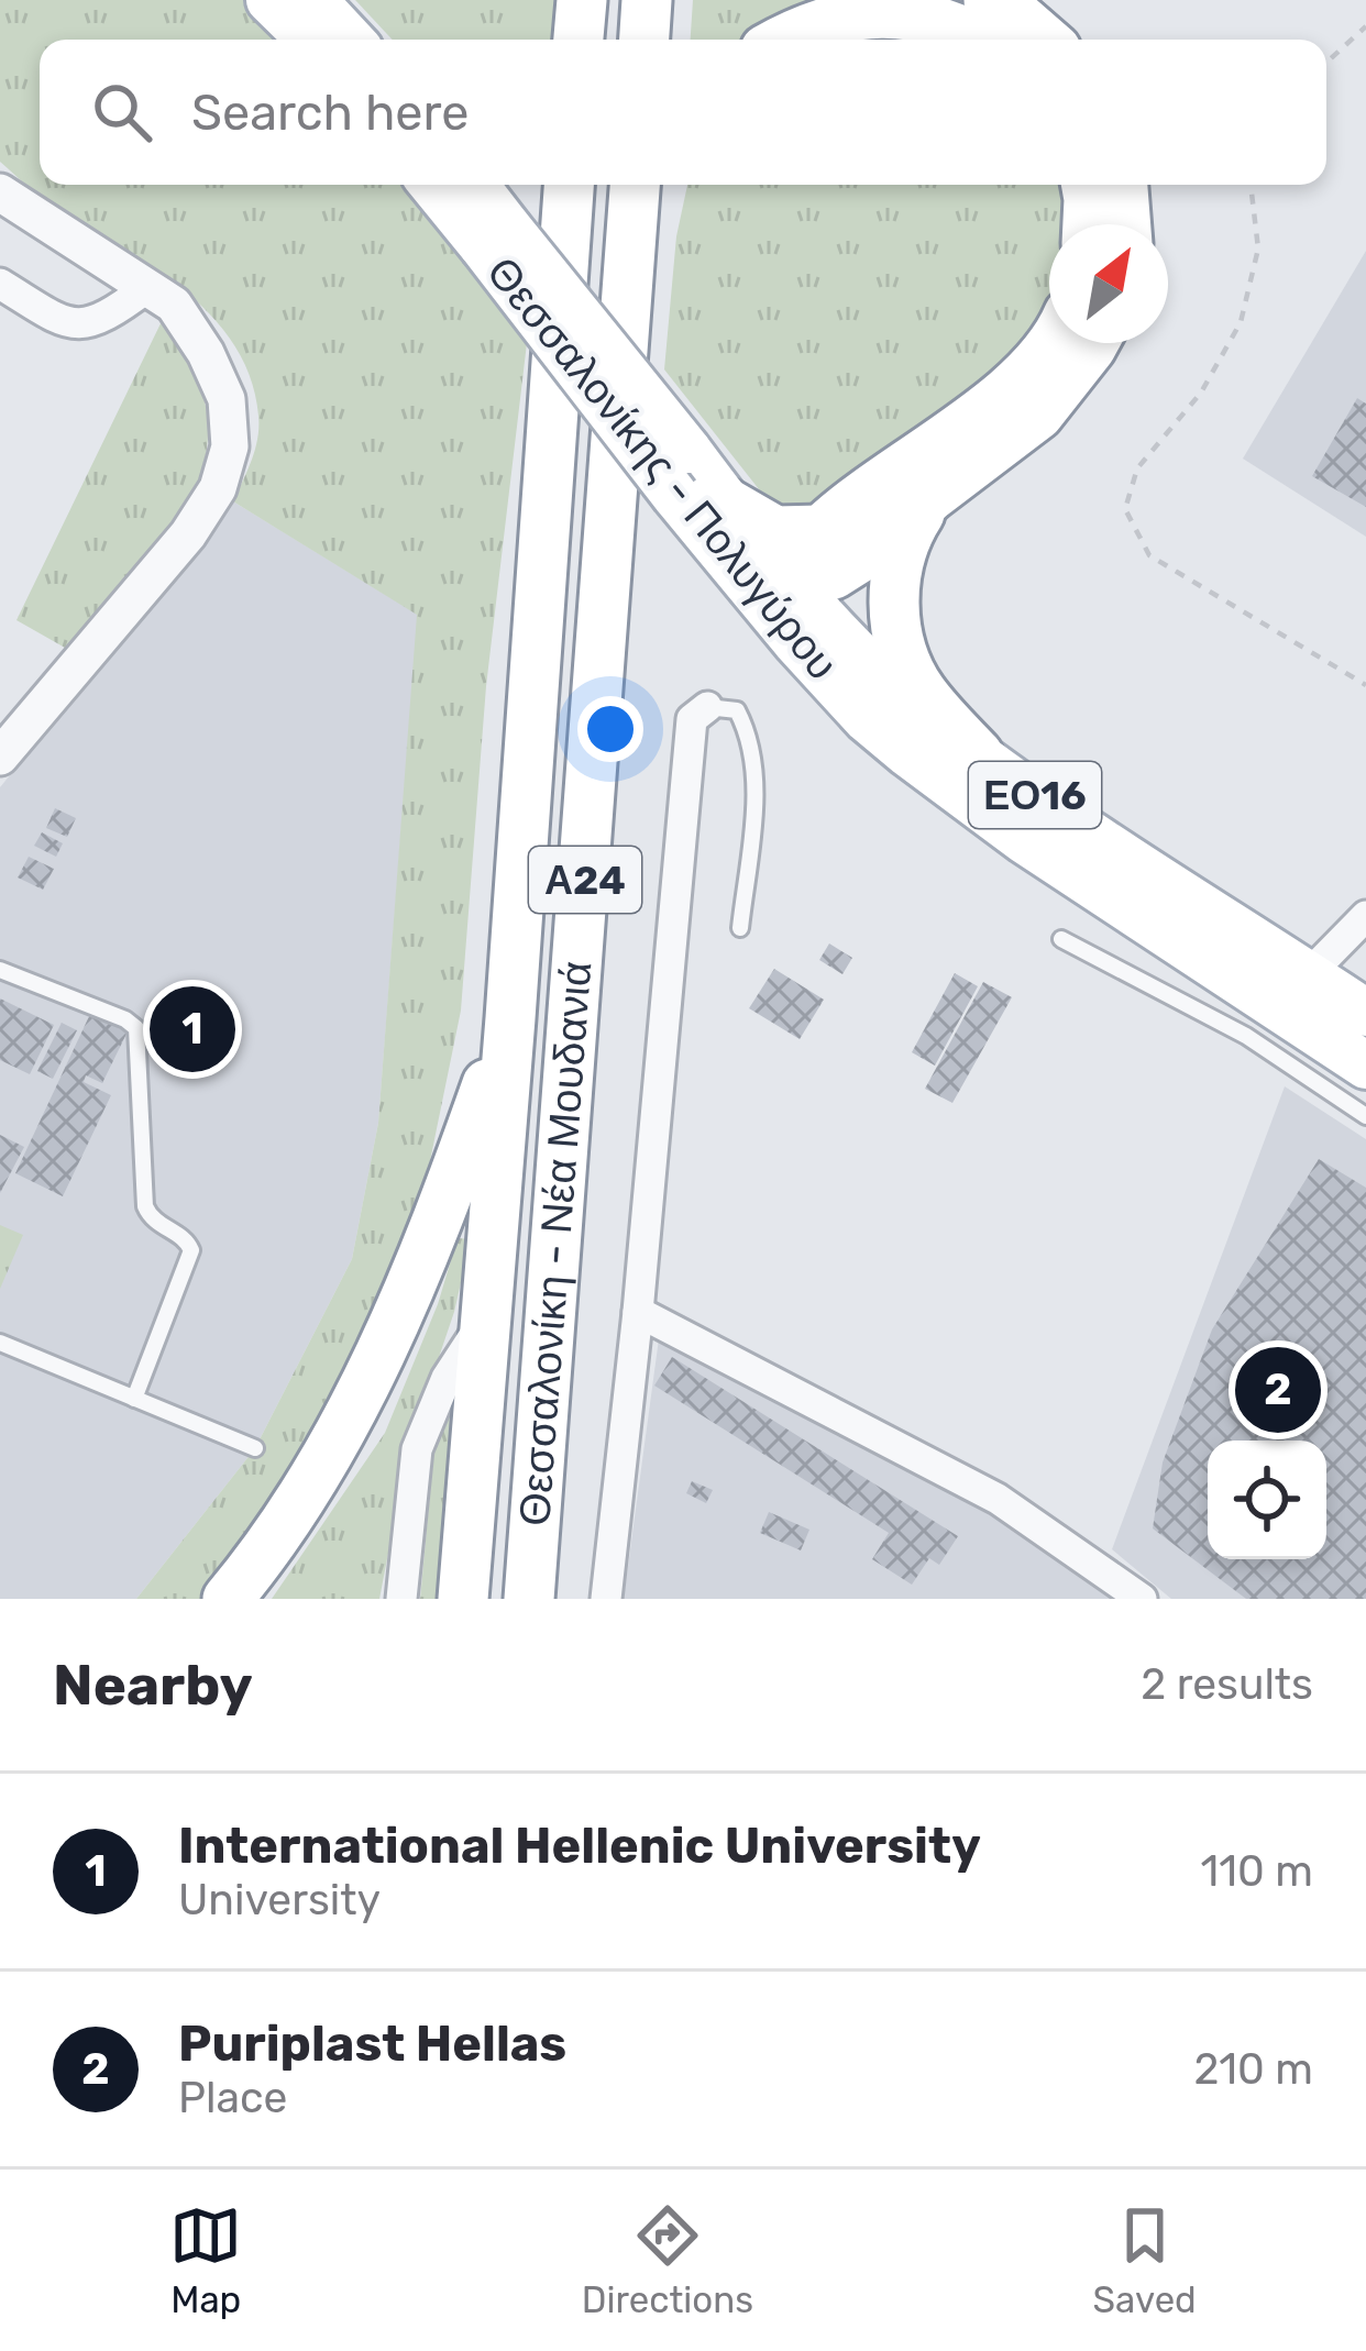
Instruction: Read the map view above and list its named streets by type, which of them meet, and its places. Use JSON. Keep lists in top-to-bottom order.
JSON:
{
  "streets": {
    "highway": ["Α24", "Θεσσαλονίκη - Νέα Μουδανιά"],
    "main road": ["Θεσσαλονίκης - Πολυγύρου", "ΕΟ16"]
  },
  "north": "top right",
  "page": {
    "search": "Search here",
    "pins": ["1", "2"],
    "heading": ["Nearby", "2 results"],
    "list": [
      {
        "mark": "1",
        "name": "International Hellenic University",
        "note": "University",
        "value": "110 m"
      },
      {
        "mark": "2",
        "name": "Puriplast Hellas",
        "note": "Place",
        "value": "210 m"
      }
    ],
    "nav": ["Map", "Directions", "Saved"]
  }
}
